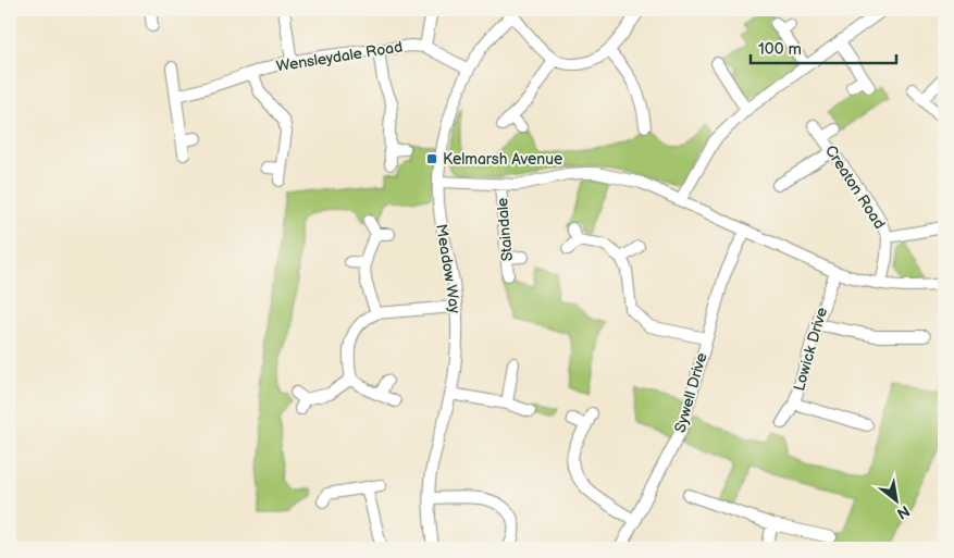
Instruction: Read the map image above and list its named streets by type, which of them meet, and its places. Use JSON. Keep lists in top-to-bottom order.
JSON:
{
  "streets": {
    "street": [
      "Wensleydale Road",
      "Creaton Road",
      "Staindale",
      "Meadow Way",
      "Lowick Drive",
      "Sywell Drive"
    ]
  },
  "crossings": [
    ["Wensleydale Road", "Meadow Way"]
  ],
  "places": {
    "transit": ["Kelmarsh Avenue"]
  },
  "scale_bar": "100 m",
  "north": "bottom right"
}
